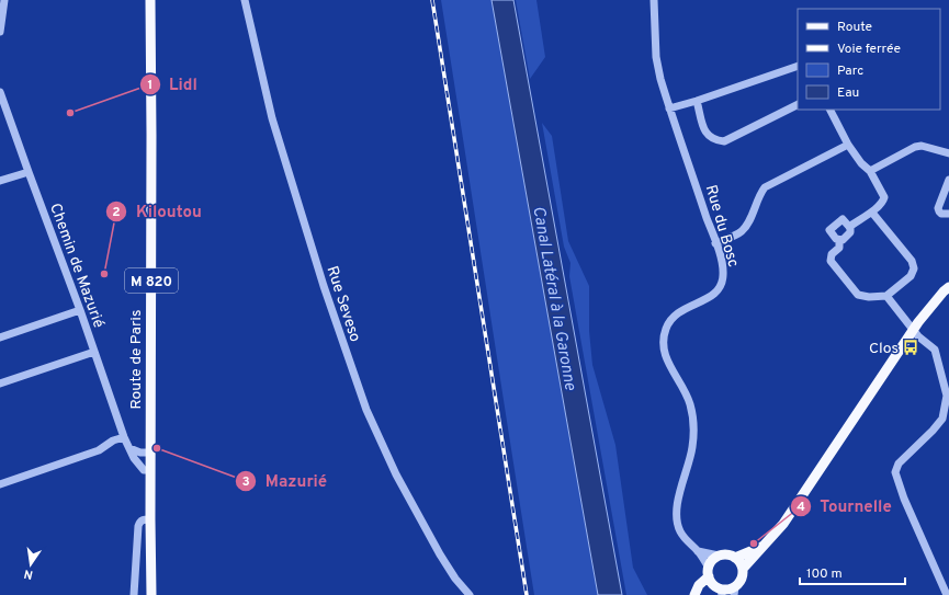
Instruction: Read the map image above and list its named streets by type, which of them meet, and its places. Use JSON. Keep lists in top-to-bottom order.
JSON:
{
  "streets": {
    "main road": ["M 820", "Route de Paris"],
    "street": ["Rue du Bosc", "Chemin de Mazurié", "Rue Seveso"]
  },
  "crossings": [
    ["Chemin de Mazurié", "Route de Paris"]
  ],
  "water": ["Canal Latéral à la Garonne"],
  "places": {
    "other": [
      "Lidl",
      "Kiloutou",
      "Mazurié",
      "Tournelle"
    ],
    "bus stop": ["Clos"]
  },
  "legend": [
    "Route",
    "Voie ferrée",
    "Parc",
    "Eau"
  ],
  "scale_bar": "100 m",
  "north": "bottom"
}
